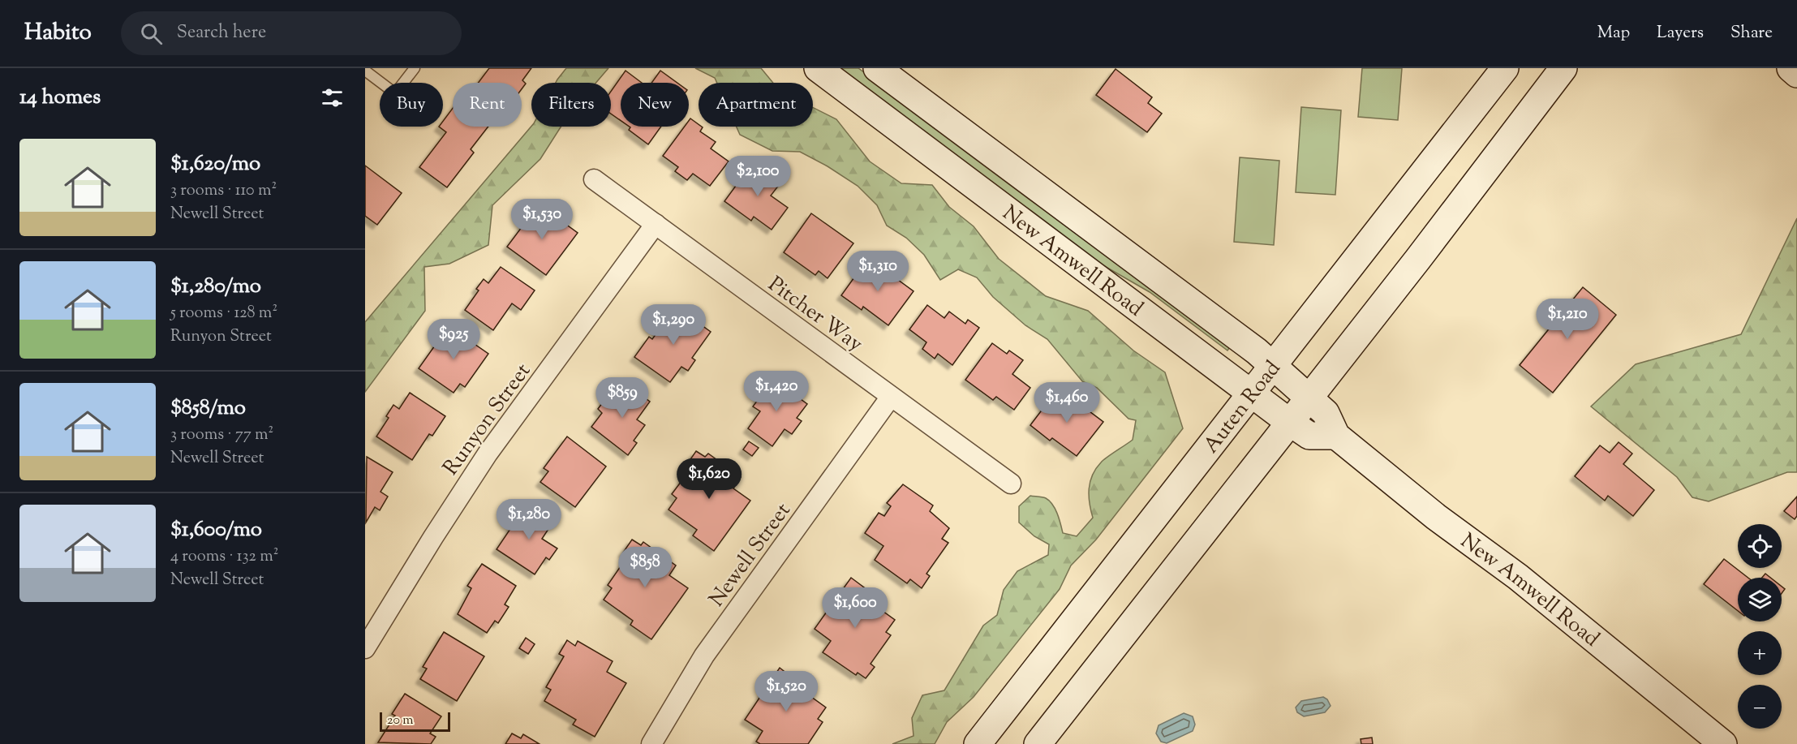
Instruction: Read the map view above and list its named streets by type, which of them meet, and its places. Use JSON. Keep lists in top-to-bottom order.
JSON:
{
  "streets": {
    "street": [
      "New Amwell Road",
      "Pitcher Way",
      "Auten Road",
      "Runyon Street",
      "Newell Street"
    ]
  },
  "crossings": [
    ["New Amwell Road", "Auten Road"],
    ["Pitcher Way", "Runyon Street"],
    ["Pitcher Way", "Newell Street"]
  ],
  "scale_bar": "20 m",
  "page": {
    "header": "Habito",
    "search": "Search here",
    "nav": ["Map", "Layers", "Share"],
    "heading": "14 homes",
    "chip": [
      "Buy",
      "Rent",
      "Filters",
      "New",
      "Apartment"
    ],
    "list": [
      {
        "name": "$1,620/mo",
        "note": "3 rooms · 110 m² · Newell Street"
      },
      {
        "name": "$1,280/mo",
        "note": "5 rooms · 128 m² · Runyon Street"
      },
      {
        "name": "$858/mo",
        "note": "3 rooms · 77 m² · Newell Street"
      },
      {
        "name": "$1,600/mo",
        "note": "4 rooms · 132 m² · Newell Street"
      }
    ],
    "price": [
      "$2,100",
      "$1,530",
      "$1,310",
      "$1,210",
      "$1,290",
      "$925",
      "$1,420",
      "$859",
      "$1,460",
      "$1,620",
      "$1,280",
      "$858",
      "$1,600",
      "$1,520"
    ],
    "map_buttons": ["+", "−"],
    "scale": "20 m"
  }
}
